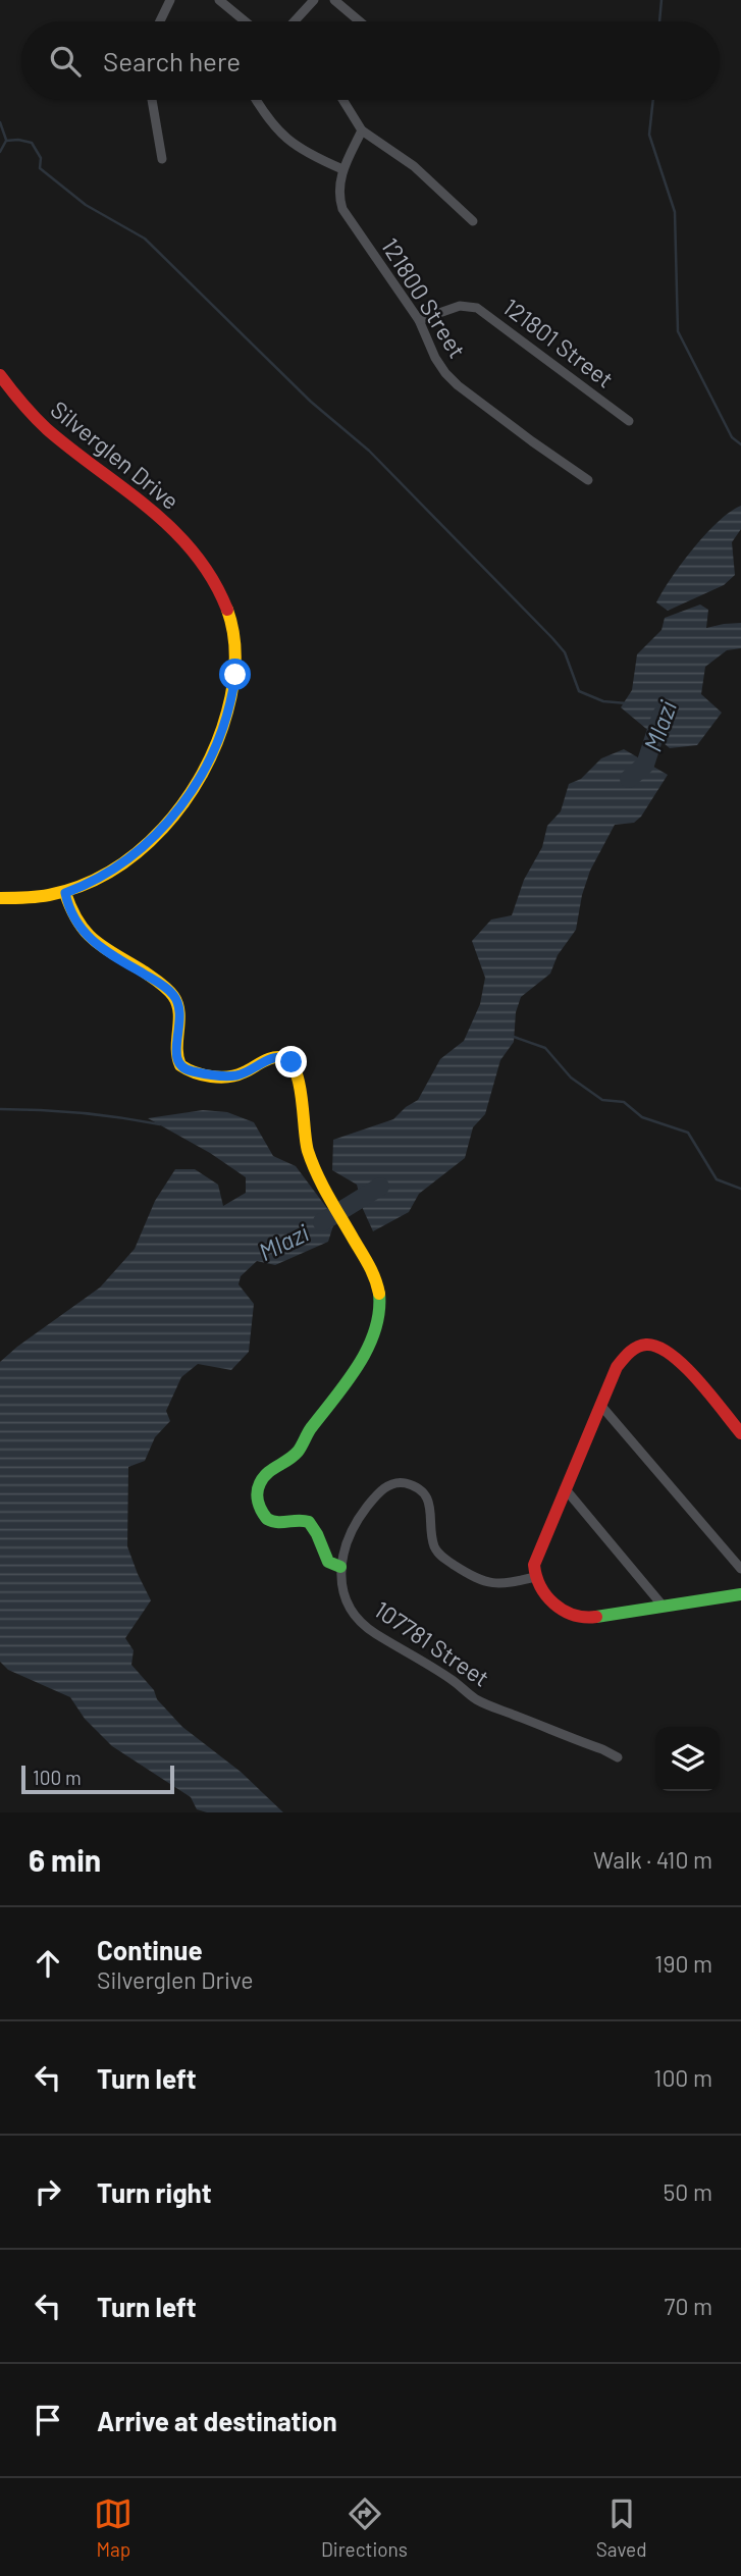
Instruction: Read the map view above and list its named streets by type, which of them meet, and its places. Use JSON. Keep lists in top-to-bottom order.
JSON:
{
  "streets": {
    "street": [
      "121800 Street",
      "121801 Street",
      "Silverglen Drive",
      "107781 Street"
    ]
  },
  "crossings": [
    ["121800 Street", "121801 Street"]
  ],
  "water": ["Mlazi"],
  "scale_bar": "100 m",
  "page": {
    "search": "Search here",
    "scale": "100 m",
    "heading": ["6 min", "Walk · 410 m"],
    "list": [
      ["Continue", "Silverglen Drive", "190 m"],
      ["Turn left", "100 m"],
      ["Turn right", "50 m"],
      ["Turn left", "70 m"],
      "Arrive at destination"
    ],
    "nav": ["Map", "Directions", "Saved"]
  }
}
